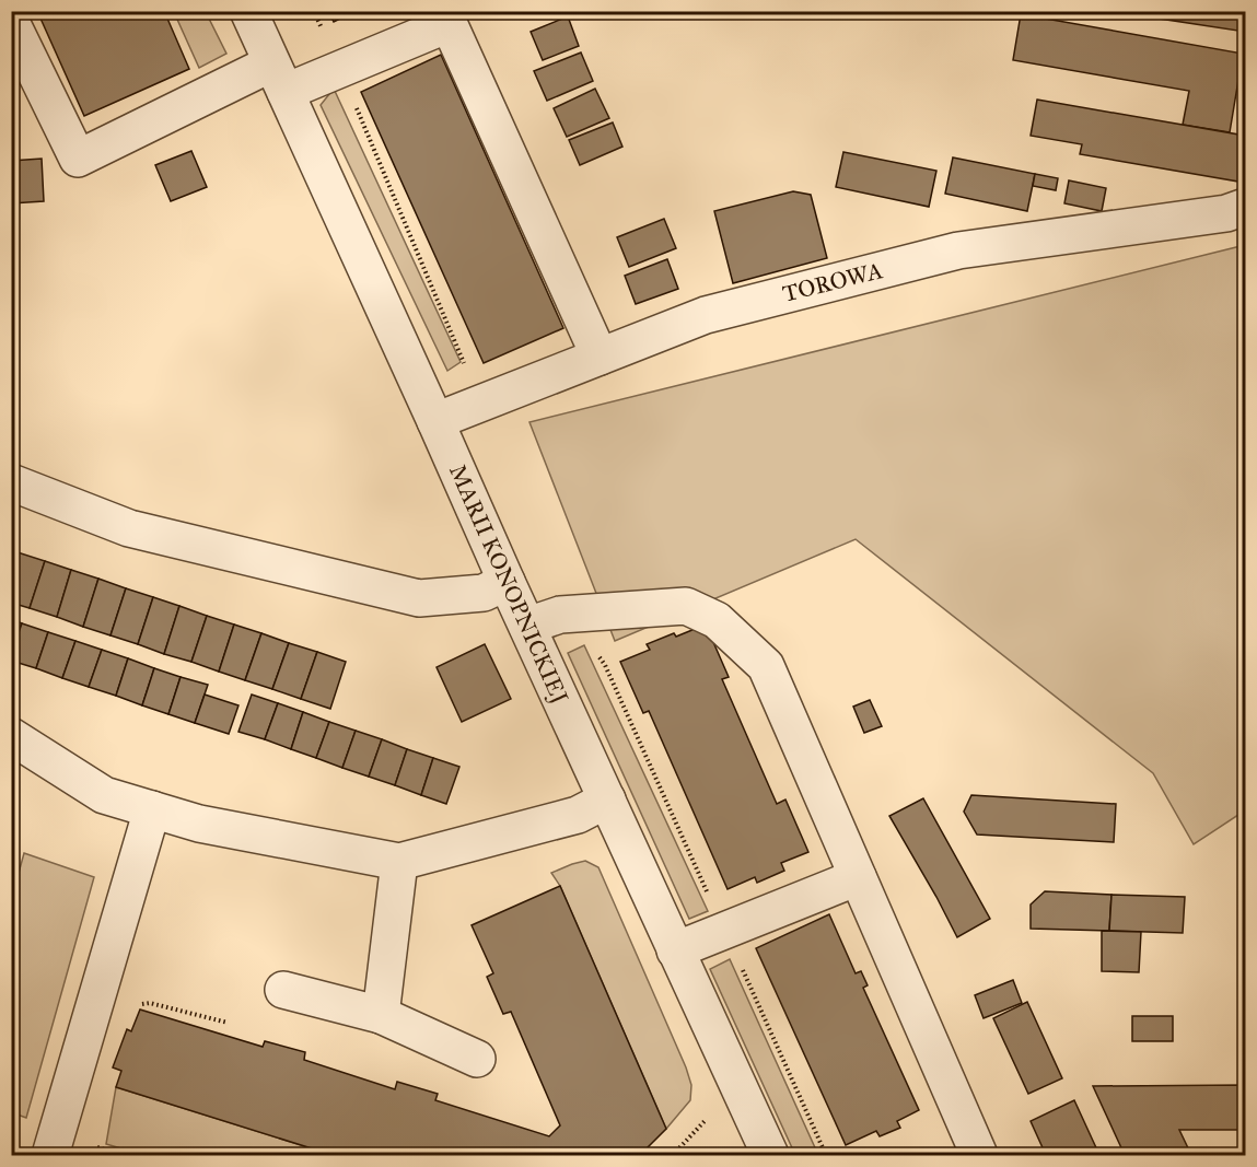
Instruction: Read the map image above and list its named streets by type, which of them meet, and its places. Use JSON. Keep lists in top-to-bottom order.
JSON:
{
  "streets": {
    "street": ["TOROWA", "MARII KONOPNICKIEJ"]
  },
  "crossings": [
    ["TOROWA", "MARII KONOPNICKIEJ"]
  ]
}
